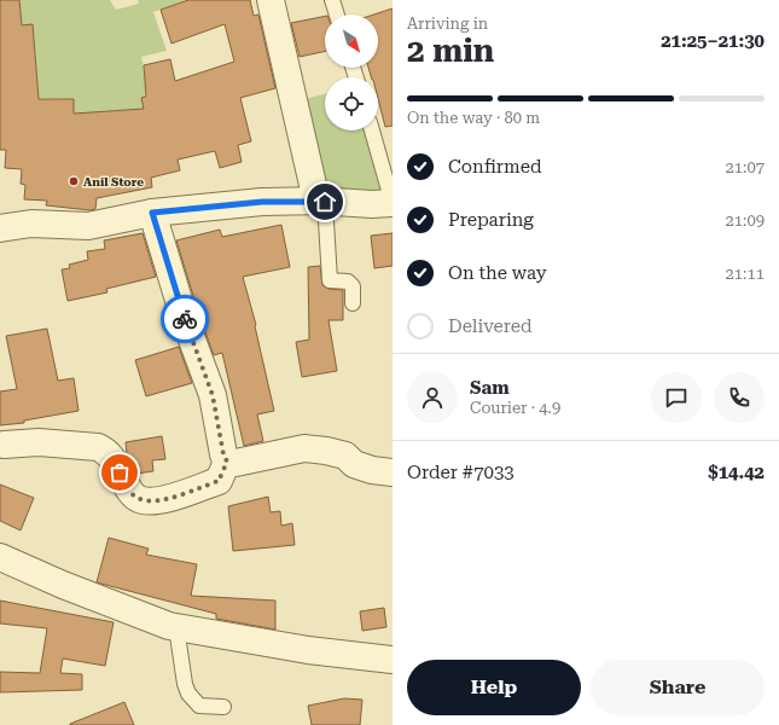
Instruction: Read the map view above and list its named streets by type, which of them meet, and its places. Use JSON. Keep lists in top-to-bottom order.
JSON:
{
  "places": ["Anil Store"],
  "north": "bottom right",
  "page": {
    "heading": ["2 min", "Arriving in", "21:25–21:30"],
    "panel": [
      "Sam",
      "Courier · 4.9",
      "Order #7033",
      "$14.42"
    ],
    "bar": "On the way · 80 m",
    "list": [
      ["Confirmed", "21:07"],
      ["Preparing", "21:09"],
      ["On the way", "21:11"],
      "Delivered"
    ],
    "buttons": ["Help", "Share"]
  }
}
